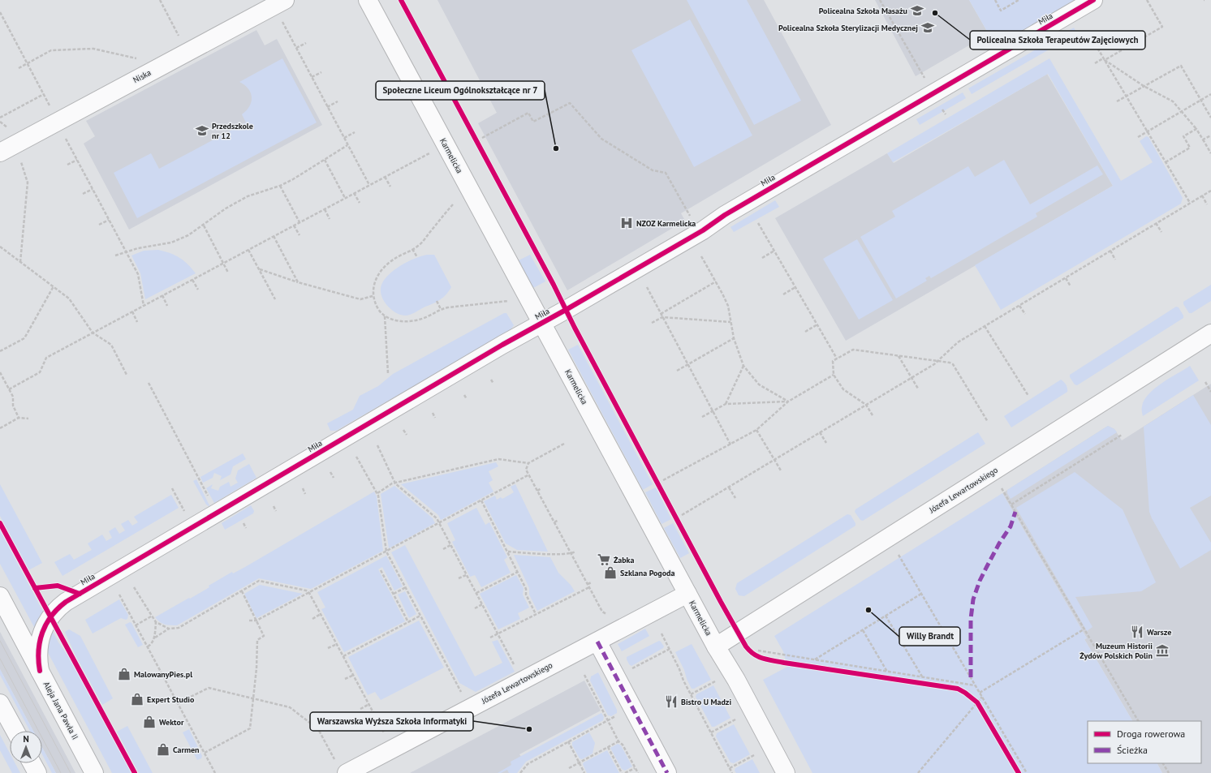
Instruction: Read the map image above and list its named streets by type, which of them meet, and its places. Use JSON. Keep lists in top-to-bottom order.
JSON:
{
  "streets": {
    "street": [
      "Miła",
      "Niska",
      "Karmelicka",
      "Józefa Lewartowskiego",
      "Aleja Jana Pawła II"
    ]
  },
  "crossings": [
    ["Miła", "Karmelicka"],
    ["Miła", "Aleja Jana Pawła II"],
    ["Karmelicka", "Józefa Lewartowskiego"]
  ],
  "places": {
    "school or university": ["Policealna Szkoła Masażu", "Policealna Szkoła Sterylizacji Medycznej", "Przedszkole nr 12"],
    "other": [
      "Policealna Szkoła Terapeutów Zajęciowych",
      "Społeczne Liceum Ogólnokształcące nr 7",
      "Willy Brandt",
      "Warszawska Wyższa Szkoła Informatyki"
    ],
    "hospital": ["NZOZ Karmelicka"],
    "supermarket": ["Żabka"],
    "shop": [
      "Szklana Pogoda",
      "MalowanyPies.pl",
      "Expert Studio",
      "Wektor",
      "Carmen"
    ],
    "restaurant": ["Warsze", "Bistro U Madzi"],
    "museum": ["Muzeum Historii Żydów Polskich Polin"]
  },
  "legend": ["Droga rowerowa", "Ścieżka"],
  "north": "top"
}
